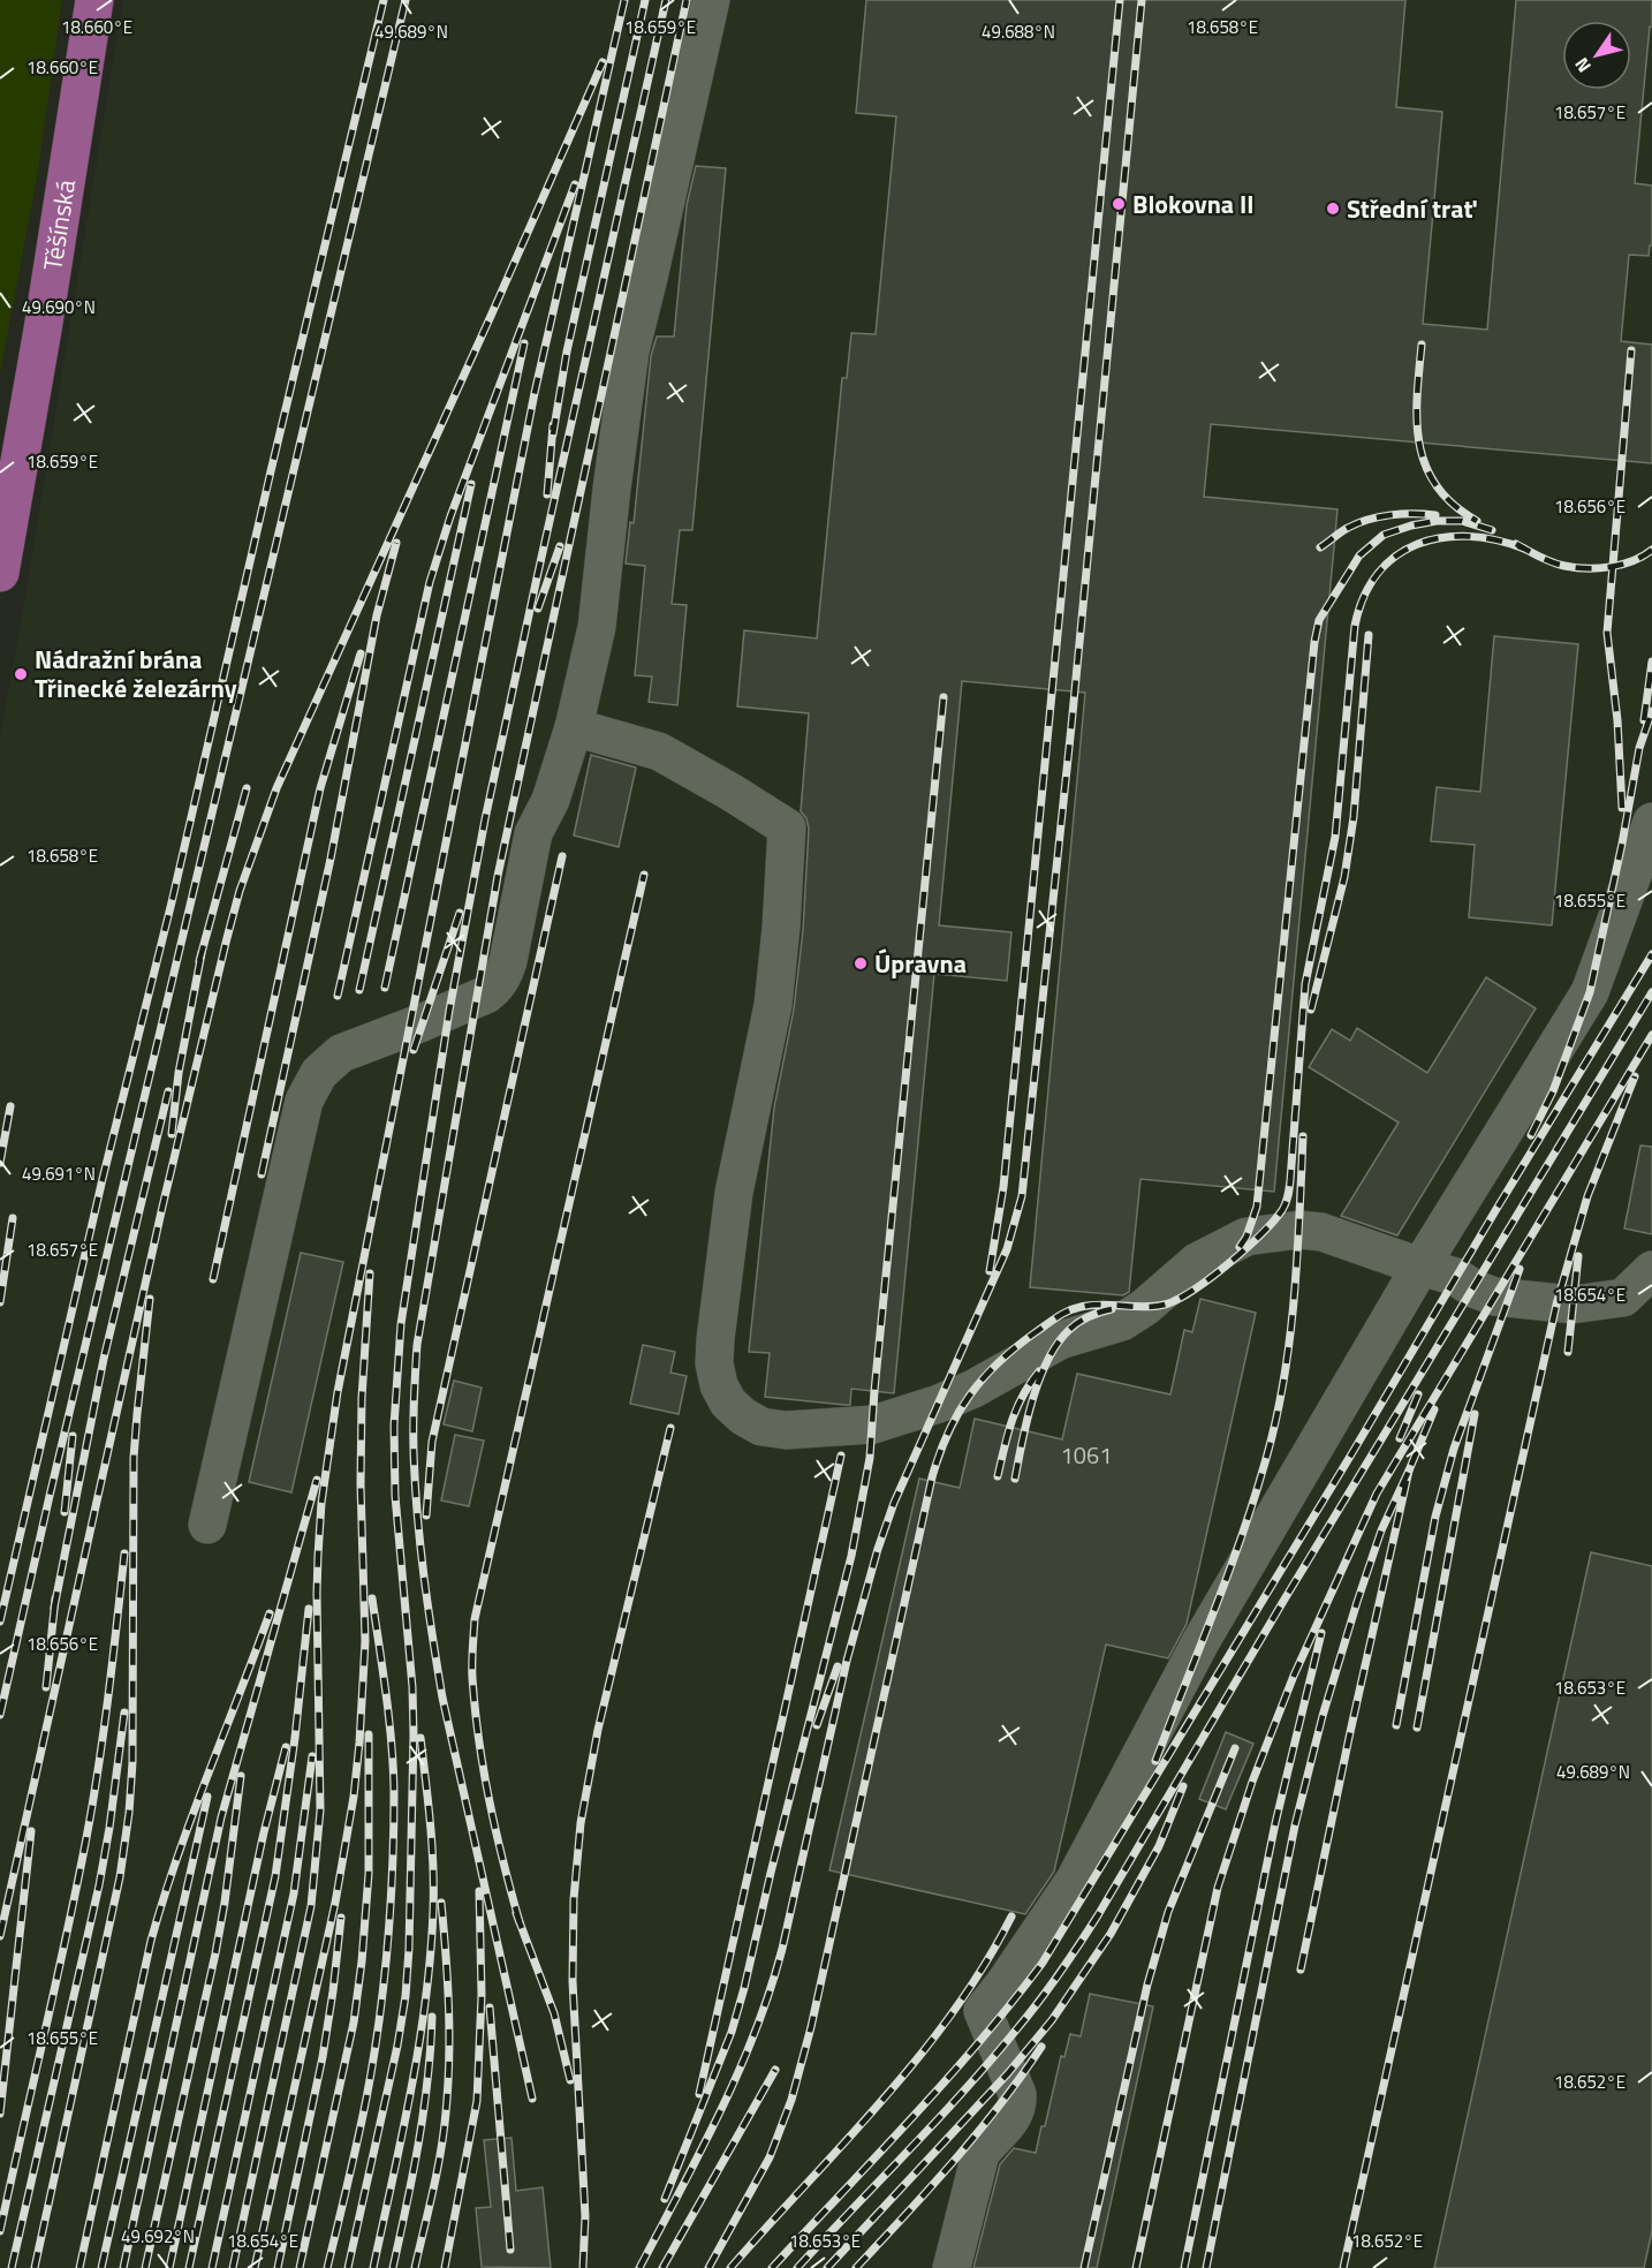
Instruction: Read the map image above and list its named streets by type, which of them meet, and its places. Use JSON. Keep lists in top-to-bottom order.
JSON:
{
  "streets": {
    "main road": ["Těšínská"]
  },
  "places": [
    "Blokovna II",
    "Střední trať",
    "Nádražní brána Třinecké železárny",
    "Úpravna"
  ],
  "house_numbers": ["1061"],
  "north": "bottom left",
  "coordinates": [
    "18.659°E",
    "18.658°E",
    "18.660°E",
    "49.689°N",
    "49.688°N",
    "18.657°E",
    "49.690°N",
    "18.656°E",
    "18.655°E",
    "49.691°N",
    "18.654°E",
    "18.653°E",
    "18.652°E",
    "49.692°N"
  ]
}
